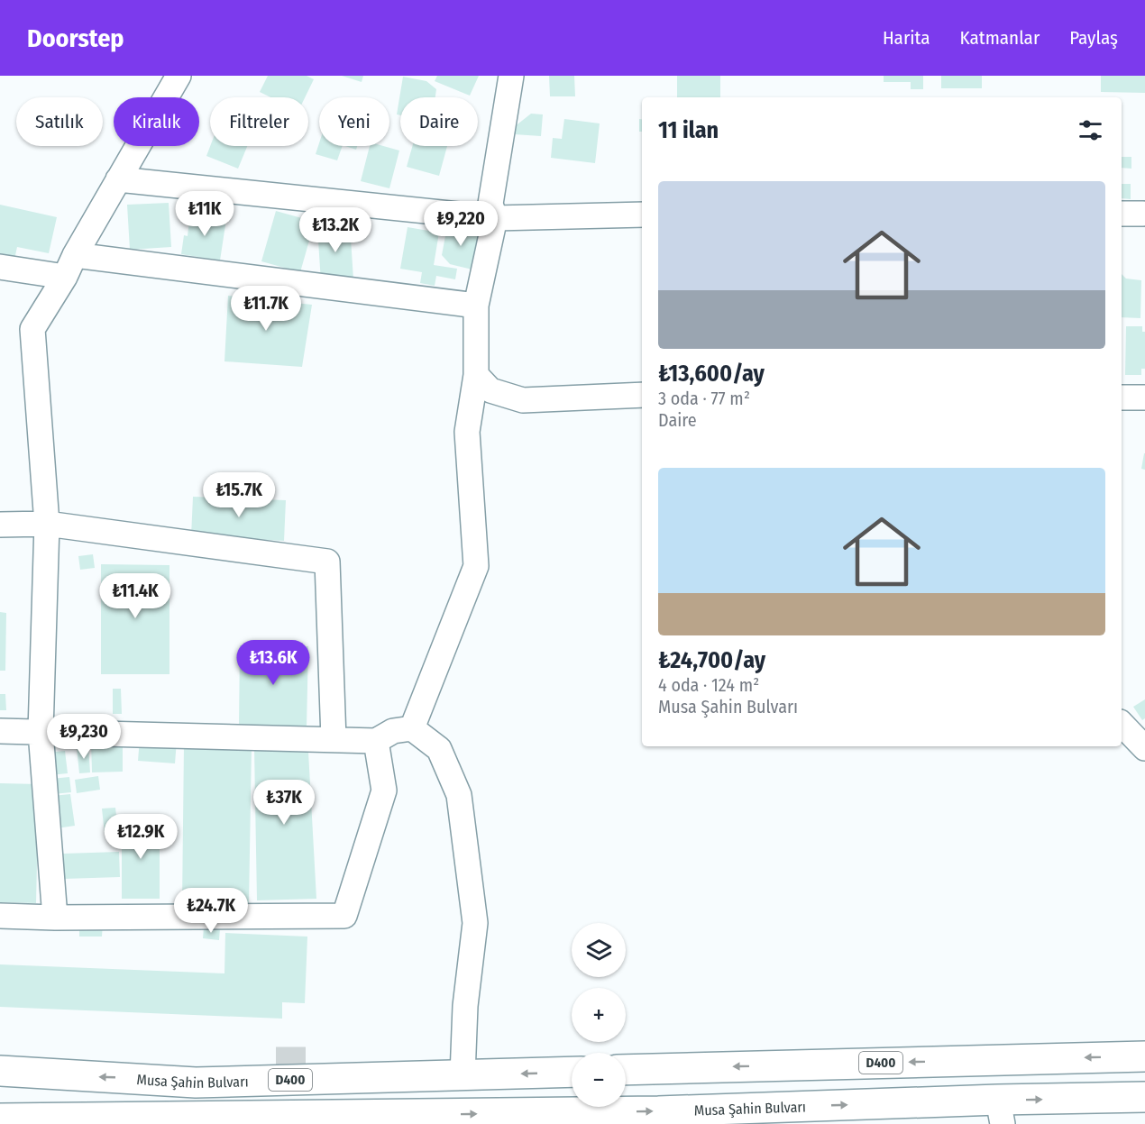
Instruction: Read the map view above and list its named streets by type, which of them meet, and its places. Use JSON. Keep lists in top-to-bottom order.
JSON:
{
  "streets": {
    "highway": ["D400", "Musa Şahin Bulvarı"]
  },
  "page": {
    "header": "Doorstep",
    "nav": ["Harita", "Katmanlar", "Paylaş"],
    "chip": [
      "Satılık",
      "Kiralık",
      "Filtreler",
      "Yeni",
      "Daire"
    ],
    "heading": "11 ilan",
    "list": [
      {
        "name": "₺13,600/ay",
        "note": "3 oda · 77 m² · Daire"
      },
      {
        "name": "₺24,700/ay",
        "note": "4 oda · 124 m² · Musa Şahin Bulvarı"
      }
    ],
    "price": [
      "₺11K",
      "₺9,220",
      "₺13.2K",
      "₺11.7K",
      "₺15.7K",
      "₺11.4K",
      "₺13.6K",
      "₺9,230",
      "₺37K",
      "₺12.9K",
      "₺24.7K"
    ],
    "map_buttons": ["+", "−"]
  }
}
